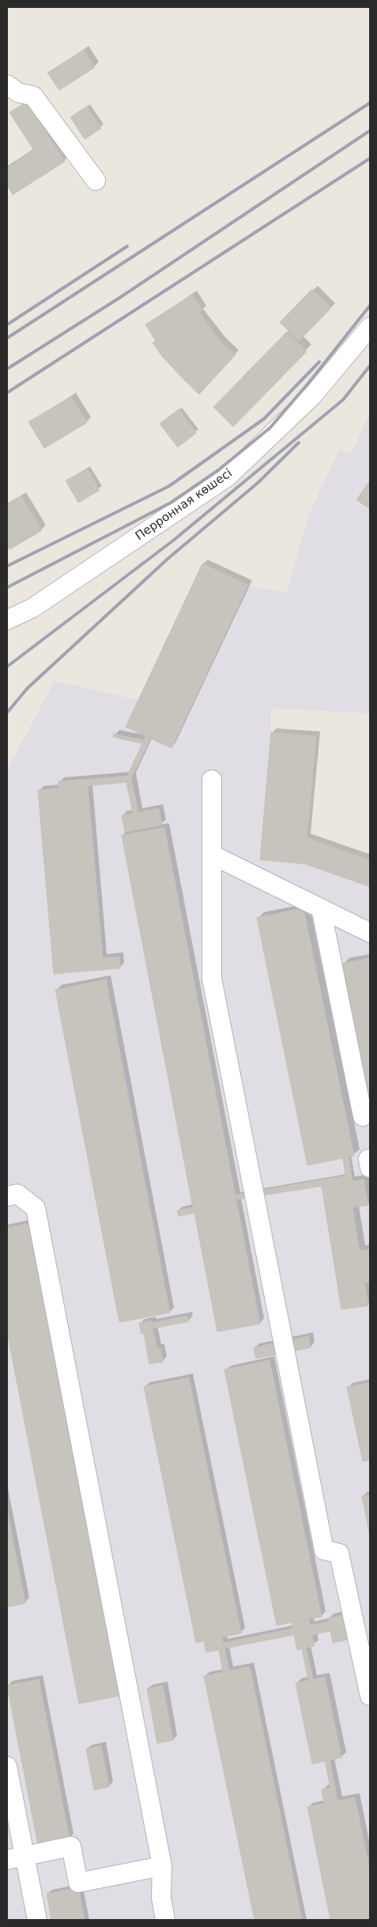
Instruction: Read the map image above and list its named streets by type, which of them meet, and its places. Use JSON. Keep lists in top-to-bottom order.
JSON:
{
  "streets": {
    "street": ["Перронная көшесі"]
  }
}
